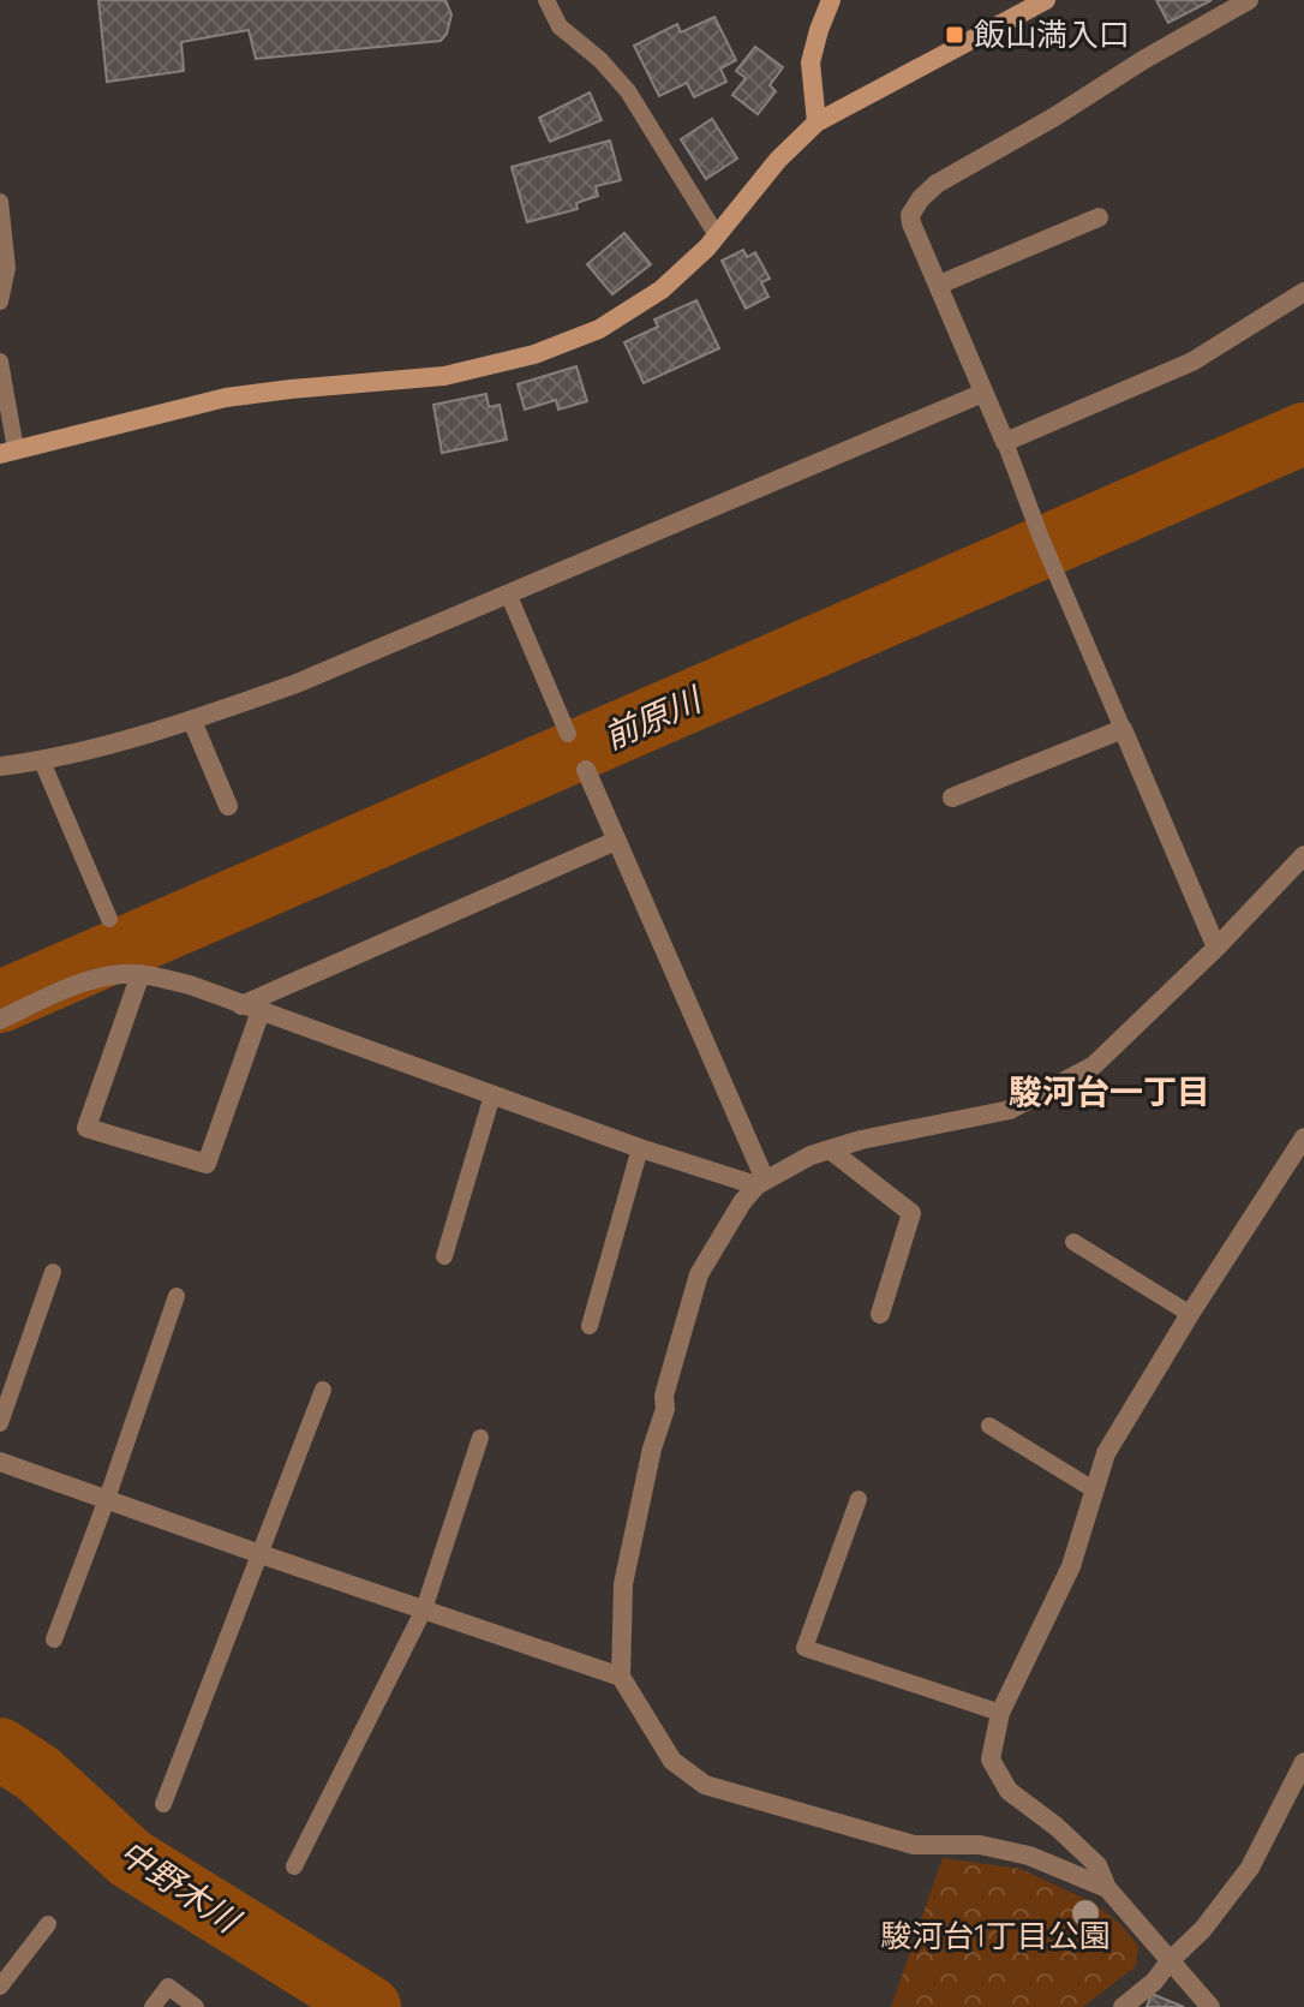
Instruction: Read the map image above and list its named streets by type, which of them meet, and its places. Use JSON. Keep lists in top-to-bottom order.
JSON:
{
  "districts": ["駿河台一丁目"],
  "water": ["前原川", "中野木川"],
  "parks": ["駿河台1丁目公園"],
  "places": {
    "transit": ["飯山満入口"]
  }
}
